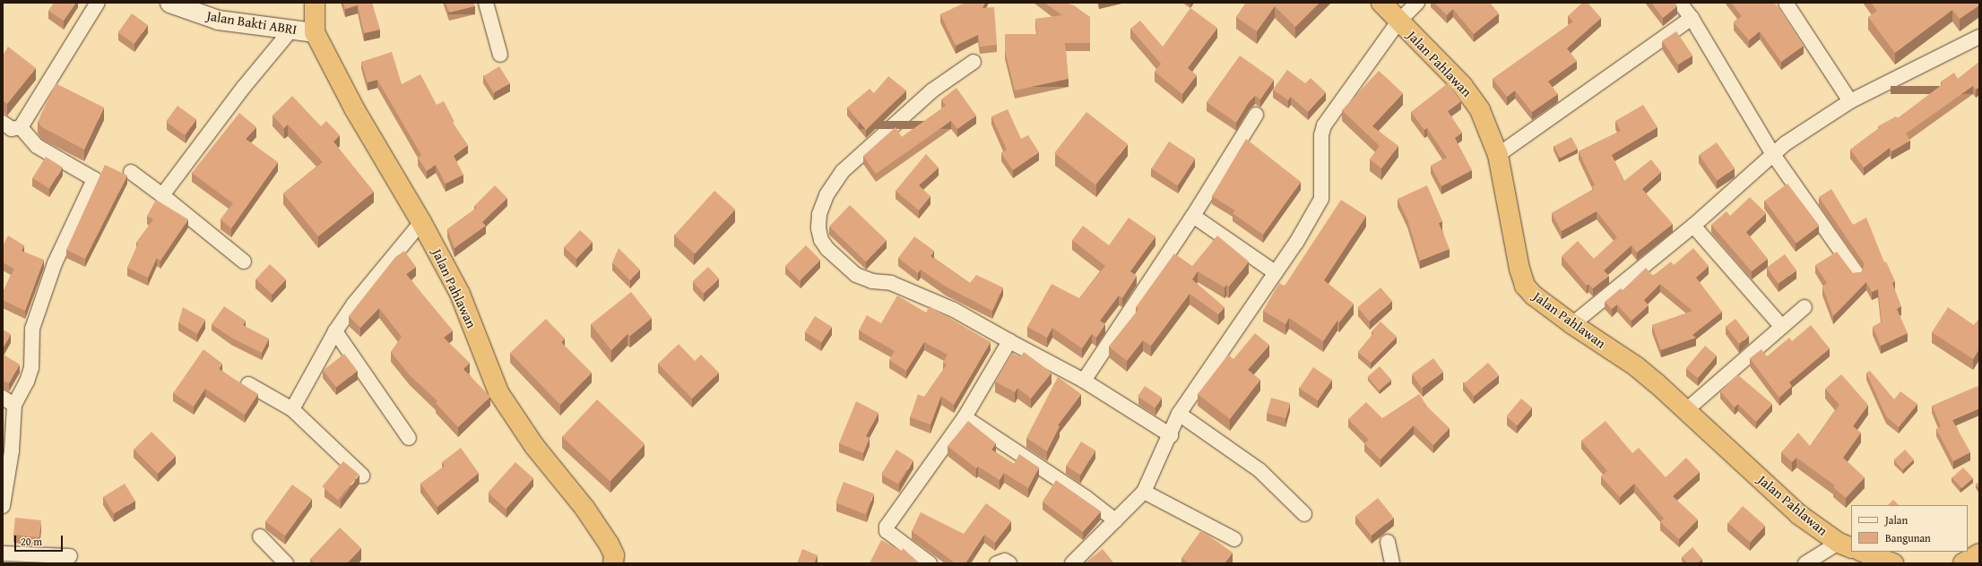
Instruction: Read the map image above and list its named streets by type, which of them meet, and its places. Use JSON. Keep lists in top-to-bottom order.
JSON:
{
  "streets": {
    "highway": ["Jalan Pahlawan"],
    "street": ["Jalan Bakti ABRI"]
  },
  "crossings": [
    ["Jalan Bakti ABRI", "Jalan Pahlawan"]
  ],
  "legend": ["Jalan", "Bangunan"],
  "scale_bar": "20 m"
}
